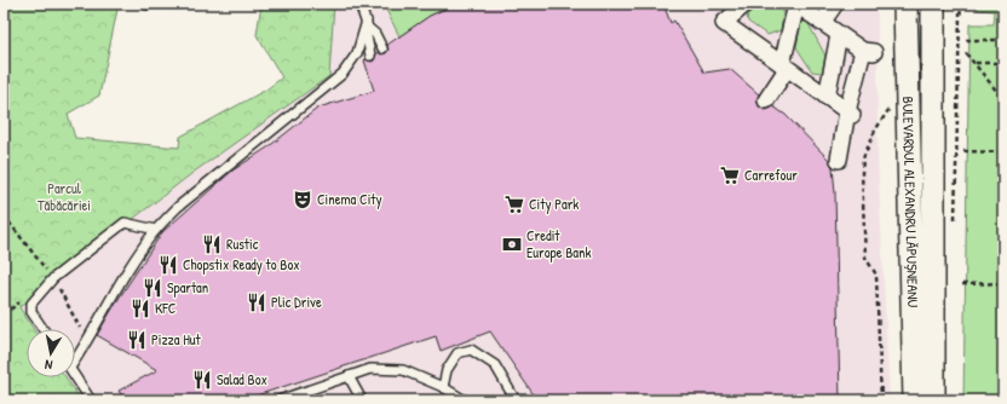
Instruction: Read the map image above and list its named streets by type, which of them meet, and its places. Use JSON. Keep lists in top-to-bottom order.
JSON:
{
  "streets": {
    "main road": ["BULEVARDUL ALEXANDRU LĂPUȘNEANU"]
  },
  "parks": ["Parcul Tăbăcăriei"],
  "places": {
    "supermarket": ["Carrefour", "City Park"],
    "theatre": ["Cinema City"],
    "restaurant": [
      "Rustic",
      "Chopstix Ready to Box",
      "Spartan",
      "Plic Drive",
      "KFC",
      "Pizza Hut",
      "Salad Box"
    ],
    "bank": ["Credit Europe Bank"]
  },
  "north": "bottom"
}
